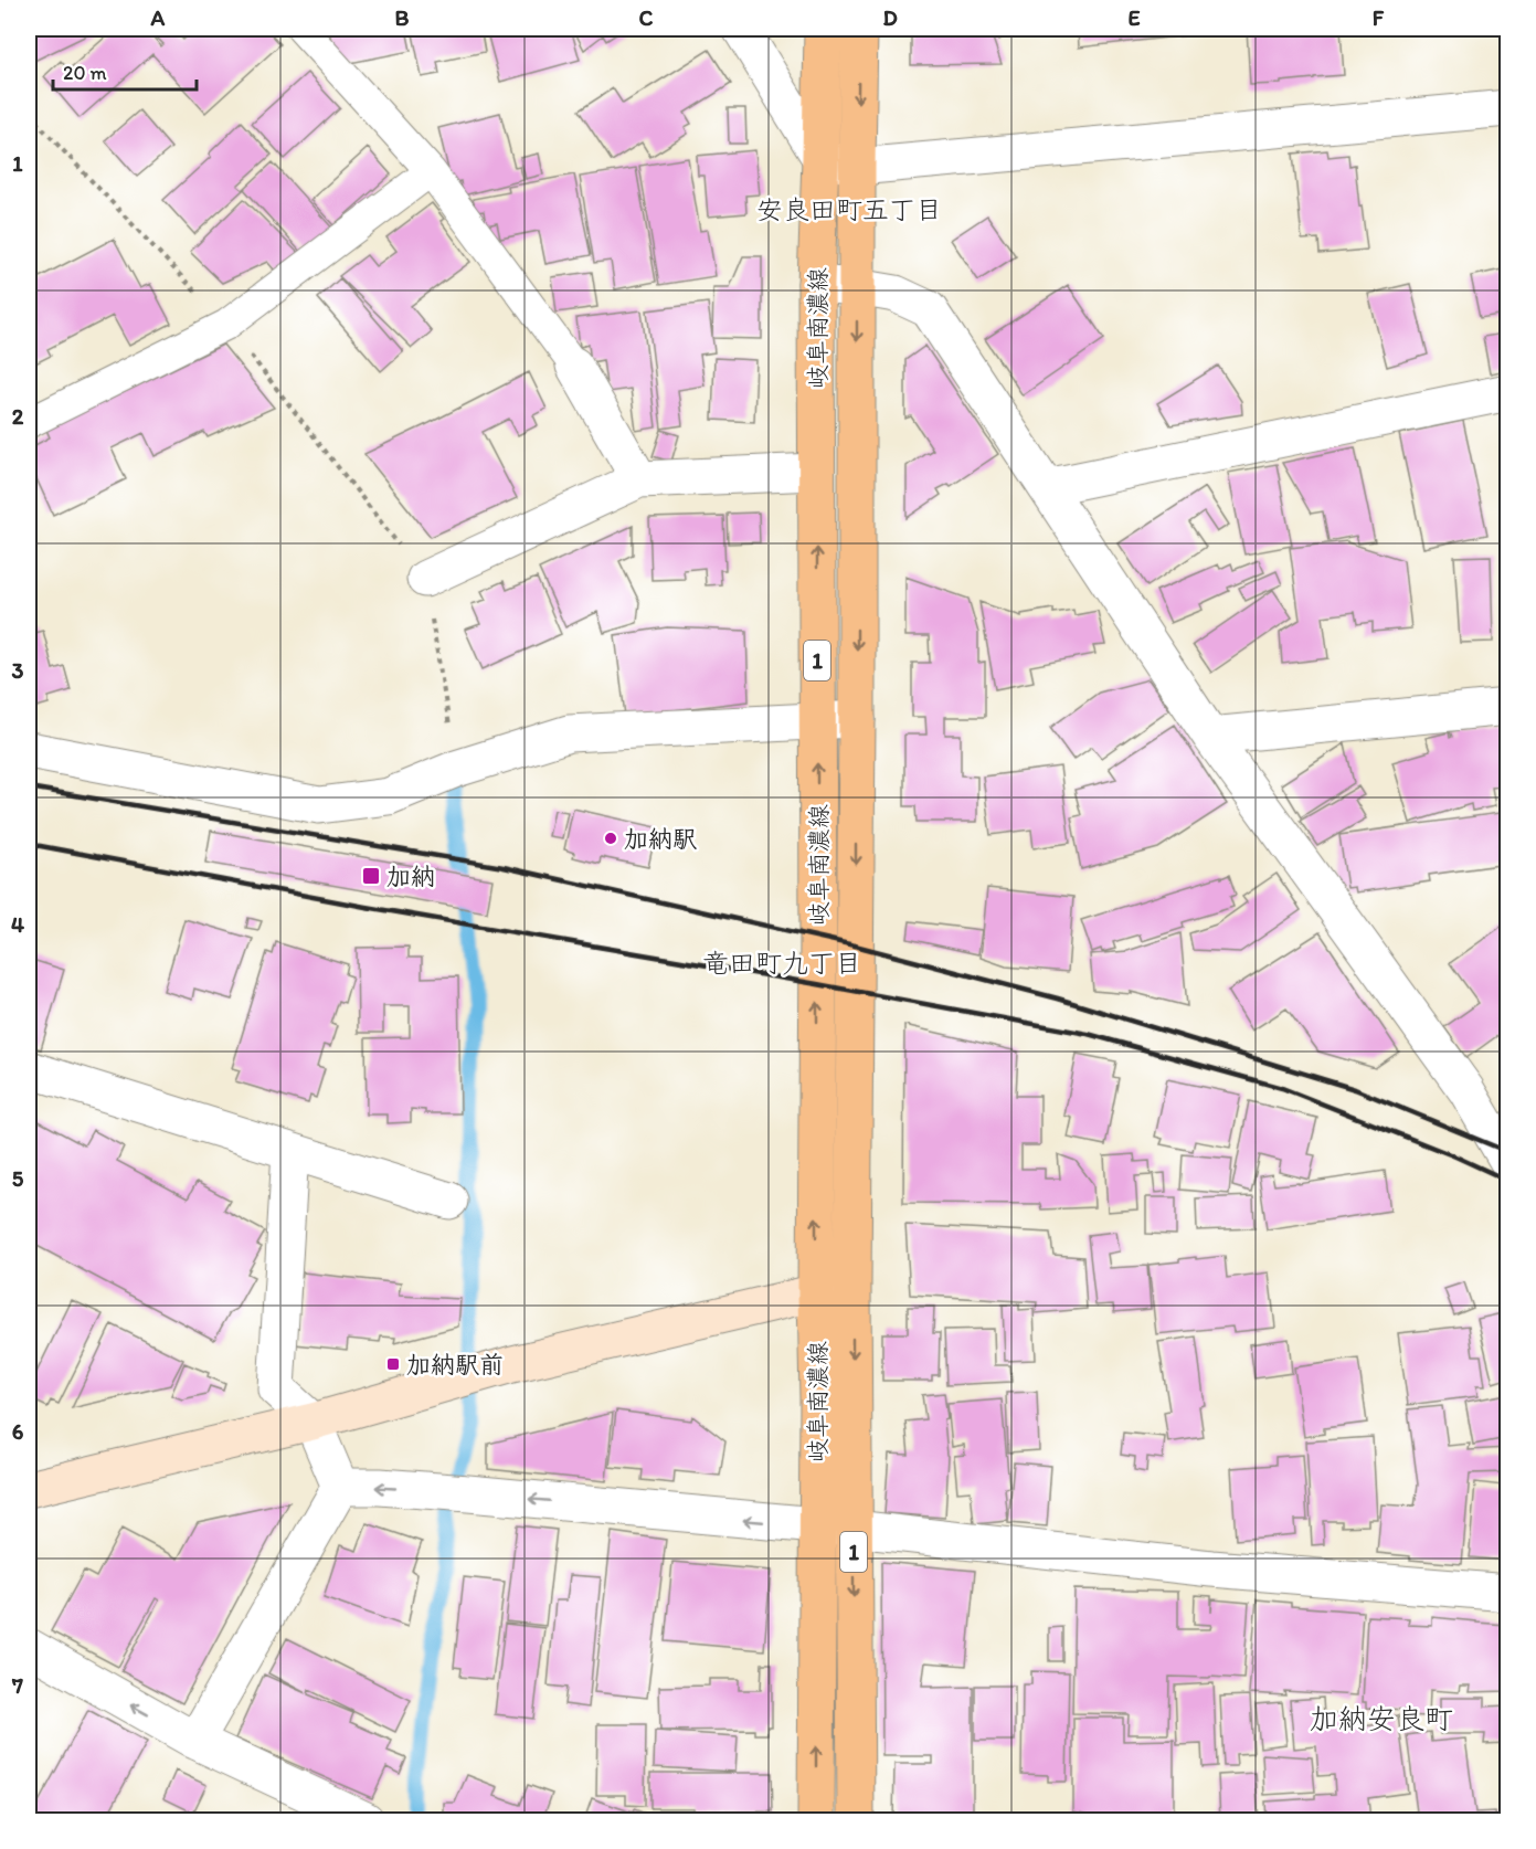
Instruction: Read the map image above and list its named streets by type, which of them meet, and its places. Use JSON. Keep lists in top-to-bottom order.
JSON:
{
  "streets": {
    "main road": ["岐阜南濃線", "1"]
  },
  "districts": ["安良田町五丁目", "竜田町九丁目", "加納安良町"],
  "places": {
    "other": ["加納駅"],
    "transit": ["加納", "加納駅前"]
  },
  "scale_bar": "20 m",
  "grid": {
    "columns": [
      "A",
      "B",
      "C",
      "D",
      "E",
      "F"
    ],
    "rows": [
      "1",
      "2",
      "3",
      "4",
      "5",
      "6",
      "7"
    ]
  }
}
